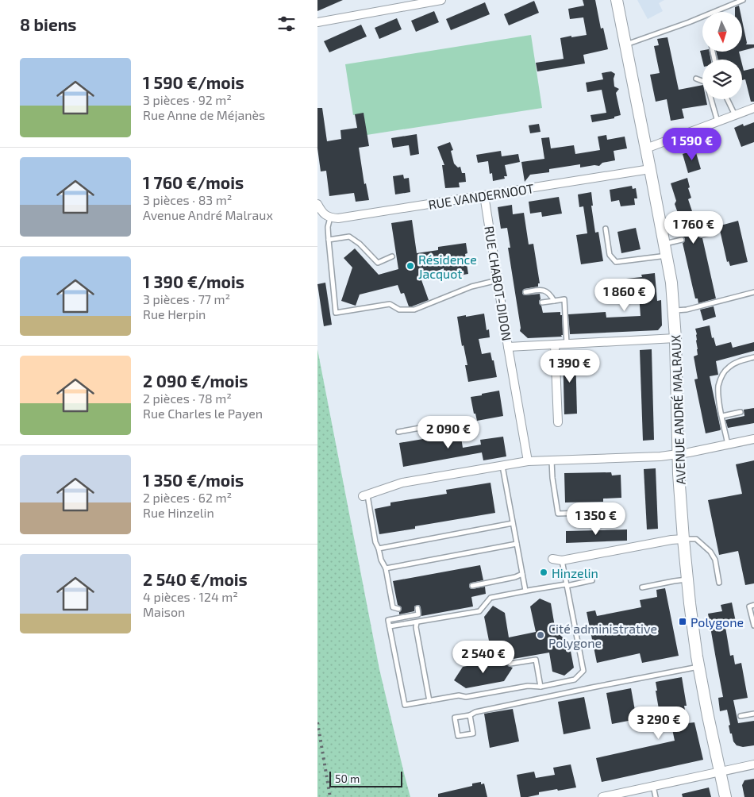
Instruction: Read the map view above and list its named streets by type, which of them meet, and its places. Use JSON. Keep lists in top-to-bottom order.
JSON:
{
  "streets": {
    "main road": ["AVENUE ANDRÉ MALRAUX"],
    "street": ["RUE VANDERNOOT", "RUE CHABOT-DIDON"]
  },
  "crossings": [
    ["RUE VANDERNOOT", "RUE CHABOT-DIDON"],
    ["RUE VANDERNOOT", "AVENUE ANDRÉ MALRAUX"],
    ["RUE CHABOT-DIDON", "AVENUE ANDRÉ MALRAUX"]
  ],
  "places": {
    "other": ["Résidence Jacquot", "Hinzelin", "Cité administrative Polygone"],
    "transit": ["Polygone"]
  },
  "scale_bar": "50 m",
  "north": "bottom",
  "page": {
    "heading": "8 biens",
    "list": [
      {
        "name": "1 590 €/mois",
        "note": "3 pièces · 92 m² · Rue Anne de Méjanès"
      },
      {
        "name": "1 760 €/mois",
        "note": "3 pièces · 83 m² · Avenue André Malraux"
      },
      {
        "name": "1 390 €/mois",
        "note": "3 pièces · 77 m² · Rue Herpin"
      },
      {
        "name": "2 090 €/mois",
        "note": "2 pièces · 78 m² · Rue Charles le Payen"
      },
      {
        "name": "1 350 €/mois",
        "note": "2 pièces · 62 m² · Rue Hinzelin"
      },
      {
        "name": "2 540 €/mois",
        "note": "4 pièces · 124 m² · Maison"
      }
    ],
    "price": [
      "1 590 €",
      "1 760 €",
      "1 860 €",
      "1 390 €",
      "2 090 €",
      "1 350 €",
      "2 540 €",
      "3 290 €"
    ],
    "scale": "50 m"
  }
}
